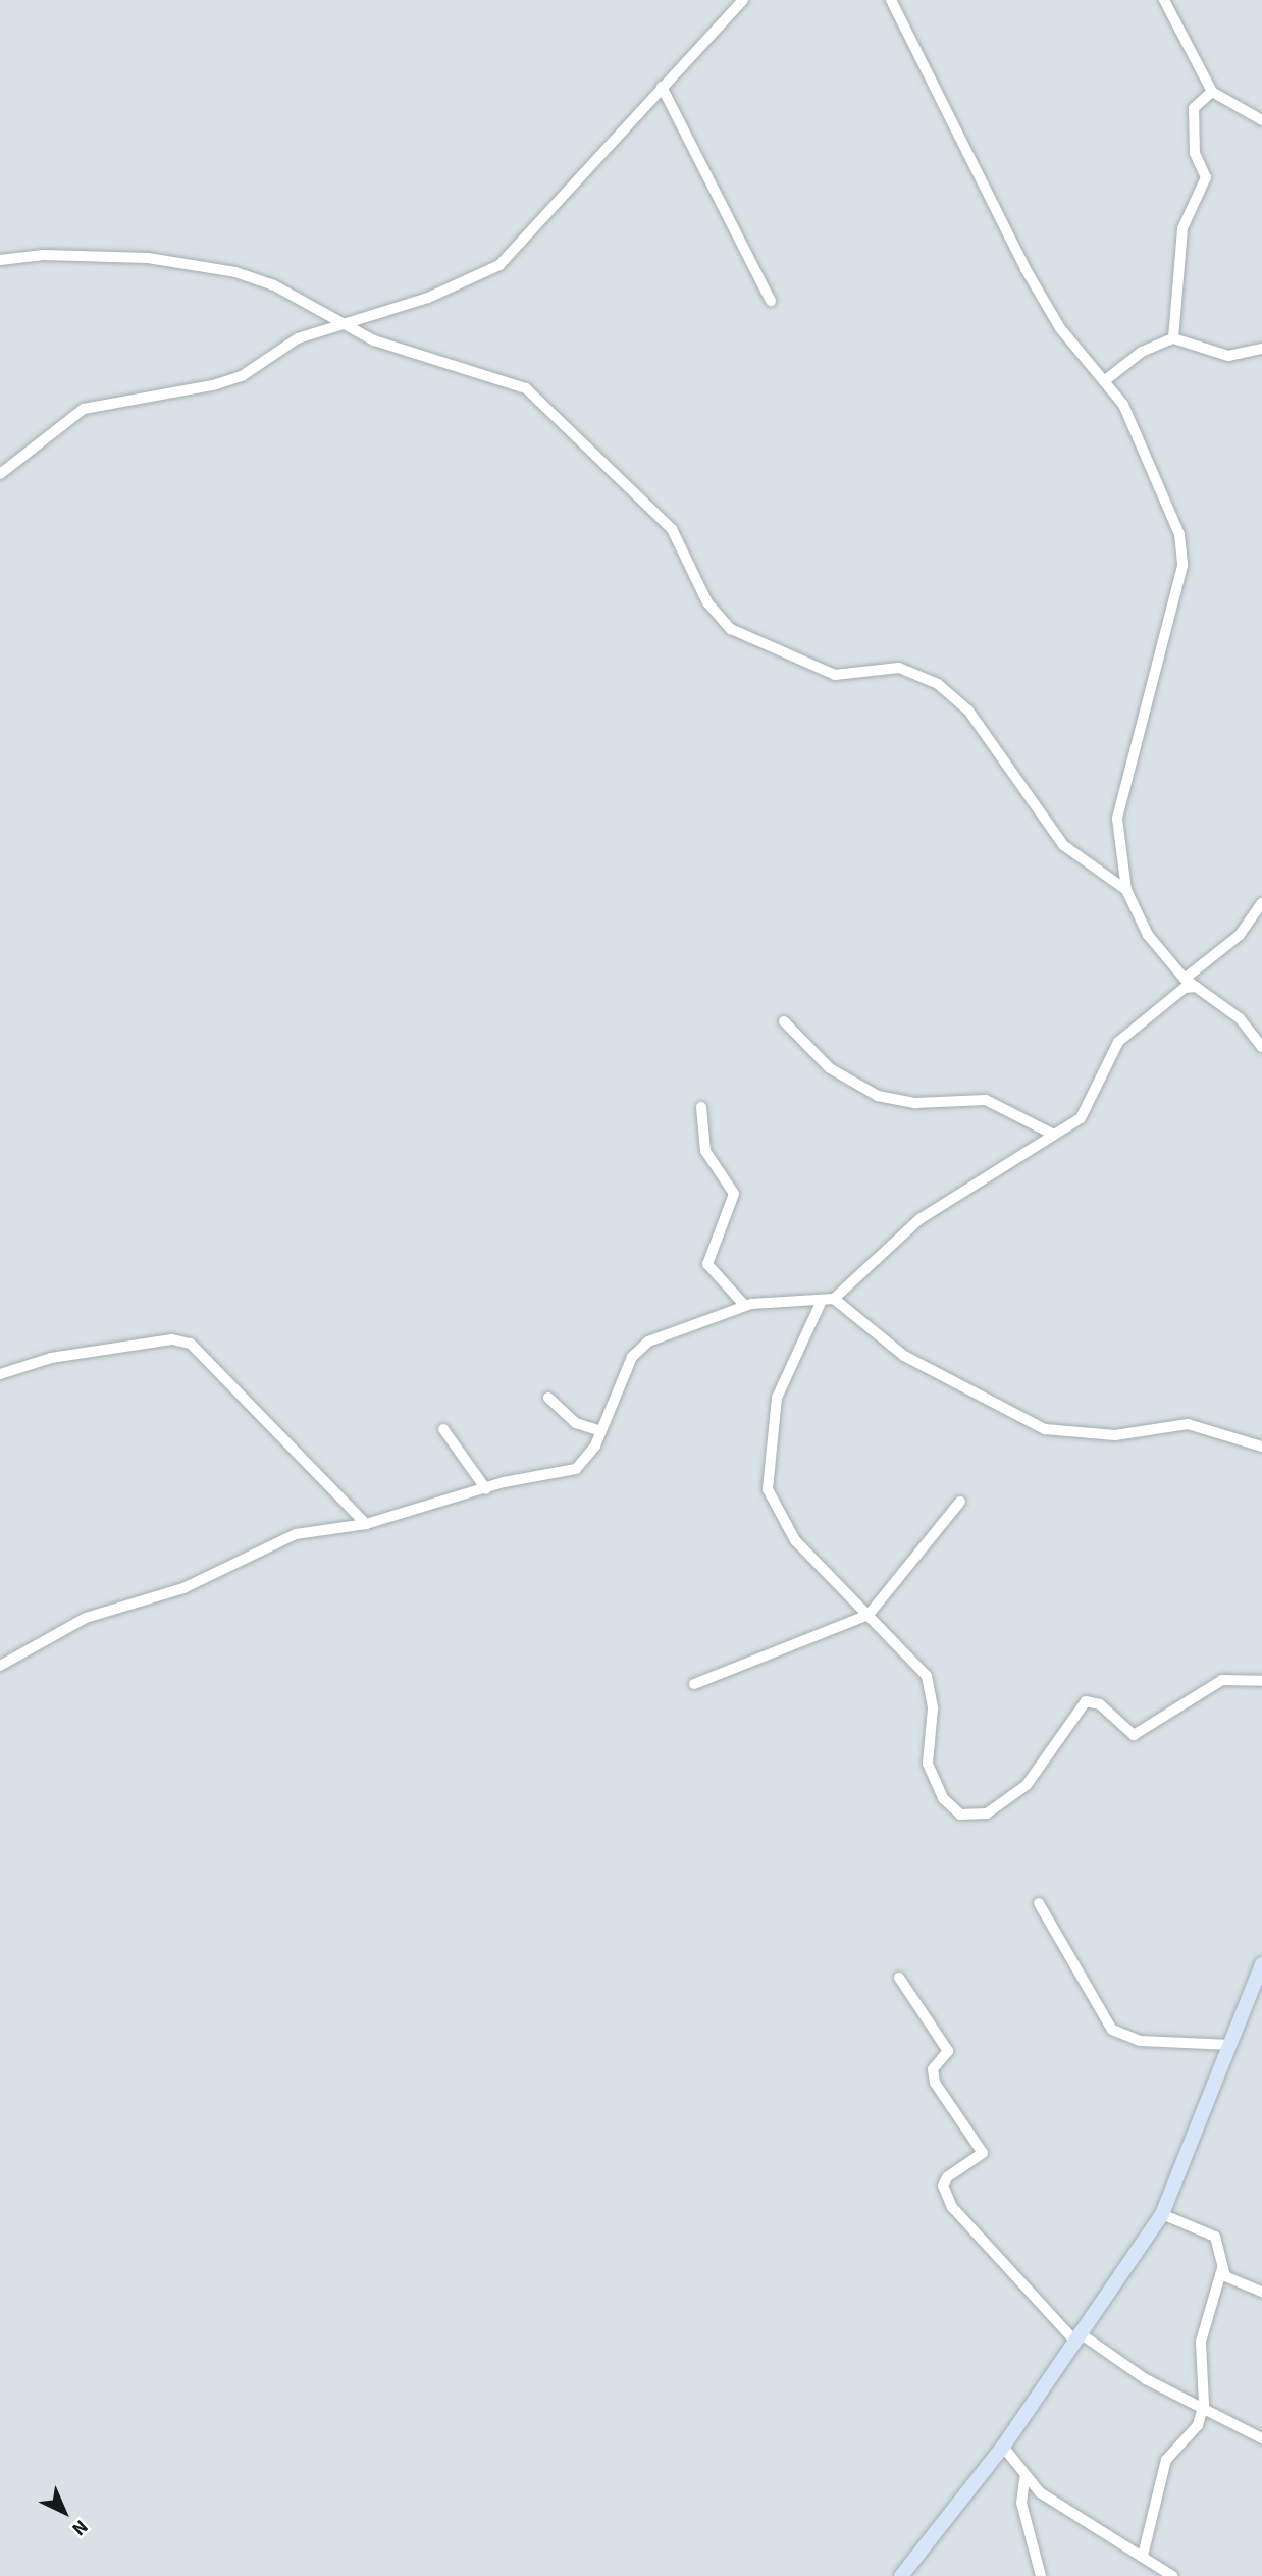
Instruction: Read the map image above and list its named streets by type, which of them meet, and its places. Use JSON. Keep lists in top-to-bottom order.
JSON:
{
  "north": "bottom right"
}
